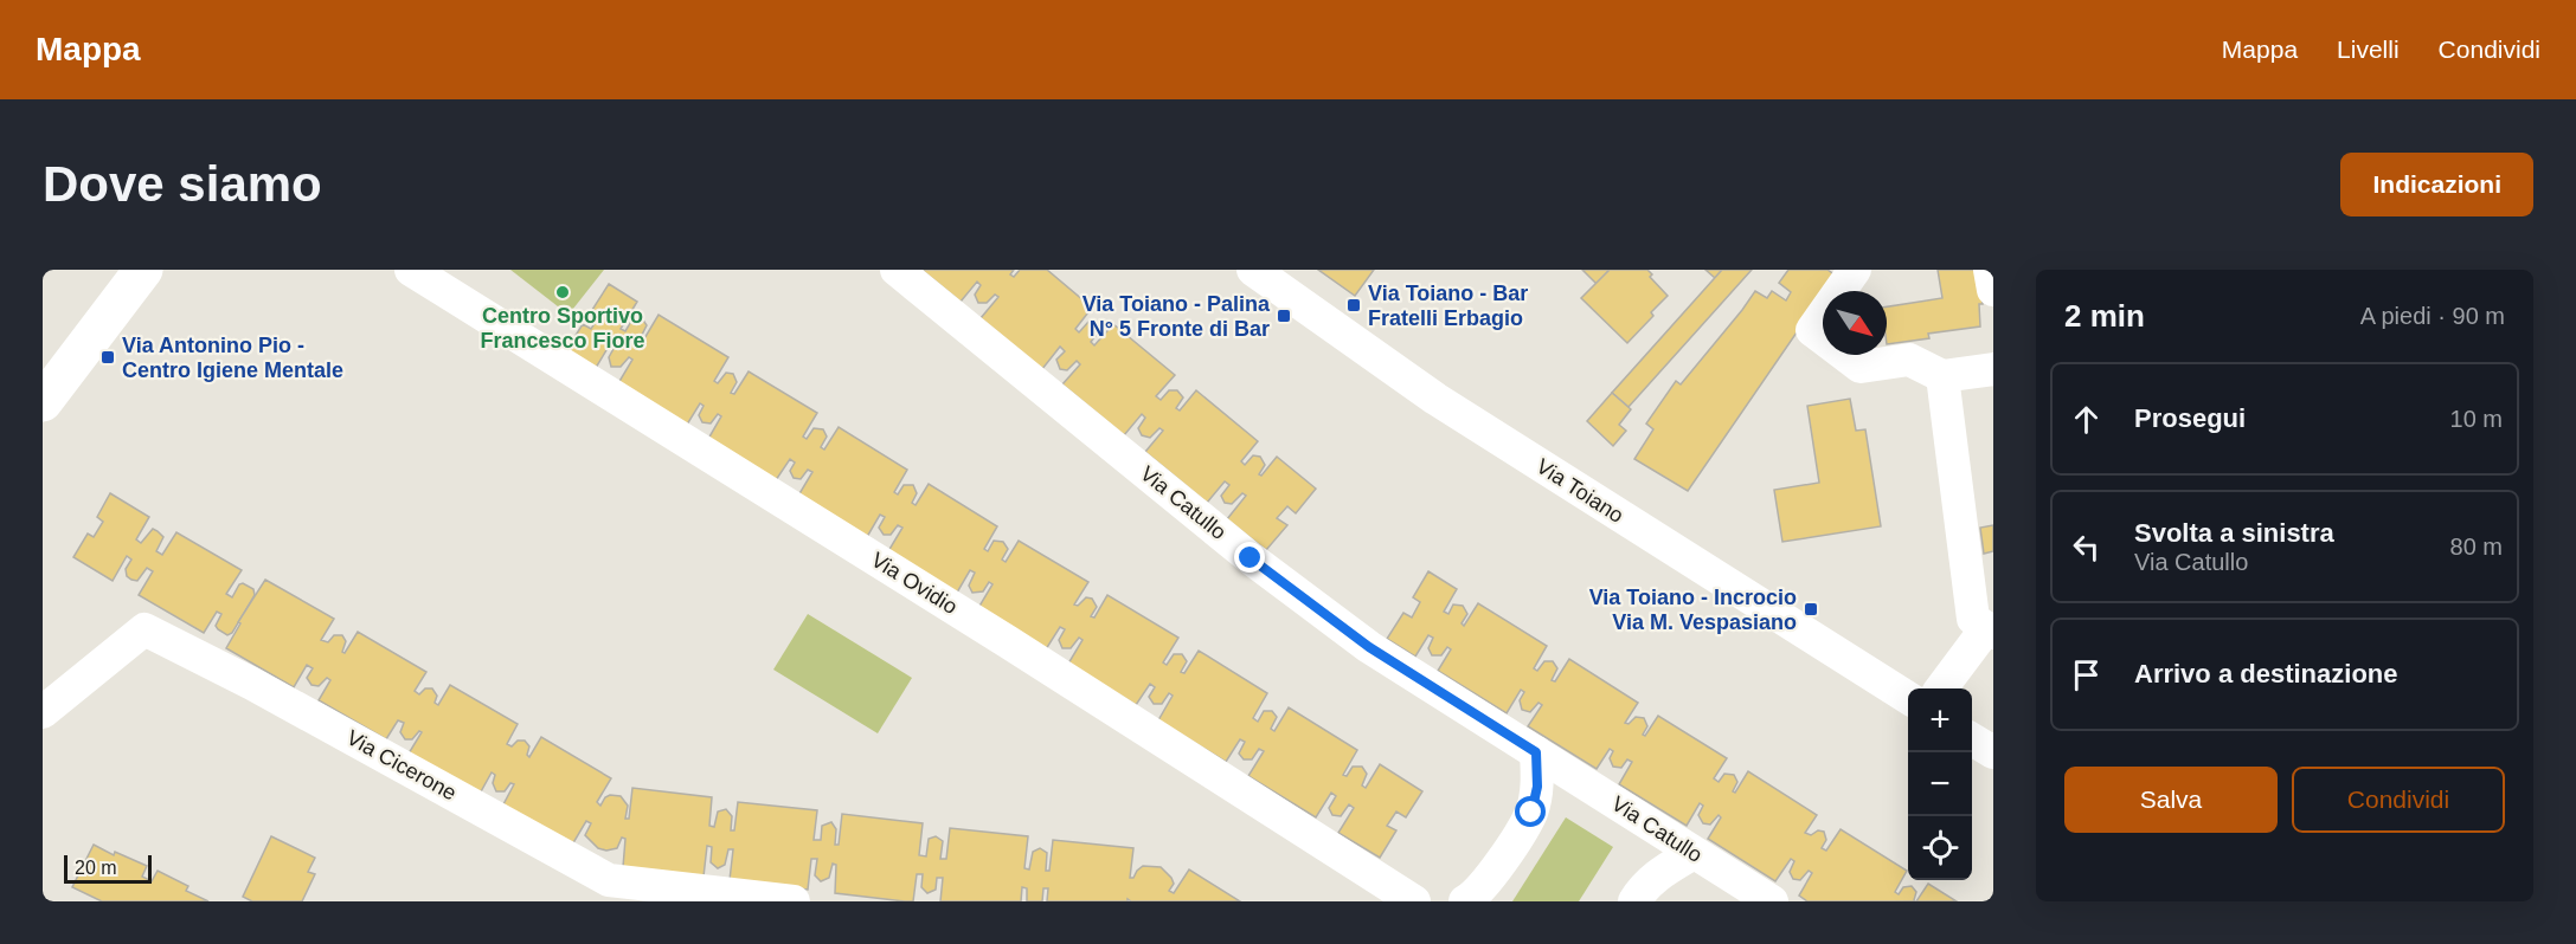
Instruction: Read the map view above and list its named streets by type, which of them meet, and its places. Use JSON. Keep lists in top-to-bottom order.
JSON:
{
  "streets": {
    "street": [
      "Via Toiano",
      "Via Catullo",
      "Via Ovidio",
      "Via Cicerone"
    ]
  },
  "places": {
    "other": ["Centro Sportivo Francesco Fiore"],
    "transit": [
      "Via Toiano - Bar Fratelli Erbagio",
      "Via Toiano - Palina N° 5 Fronte di Bar",
      "Via Antonino Pio - Centro Igiene Mentale",
      "Via Toiano - Incrocio Via M. Vespasiano"
    ]
  },
  "scale_bar": "20 m",
  "north": "bottom right",
  "page": {
    "header": "Mappa",
    "nav": ["Mappa", "Livelli", "Condividi"],
    "buttons": [
      "Indicazioni",
      ["Salva", "Condividi"]
    ],
    "title": "Dove siamo",
    "heading": ["2 min", "A piedi · 90 m"],
    "list": [
      ["Prosegui", "10 m"],
      ["Svolta a sinistra", "Via Catullo", "80 m"],
      "Arrivo a destinazione"
    ],
    "map_buttons": ["+", "−"],
    "scale": "20 m"
  }
}
